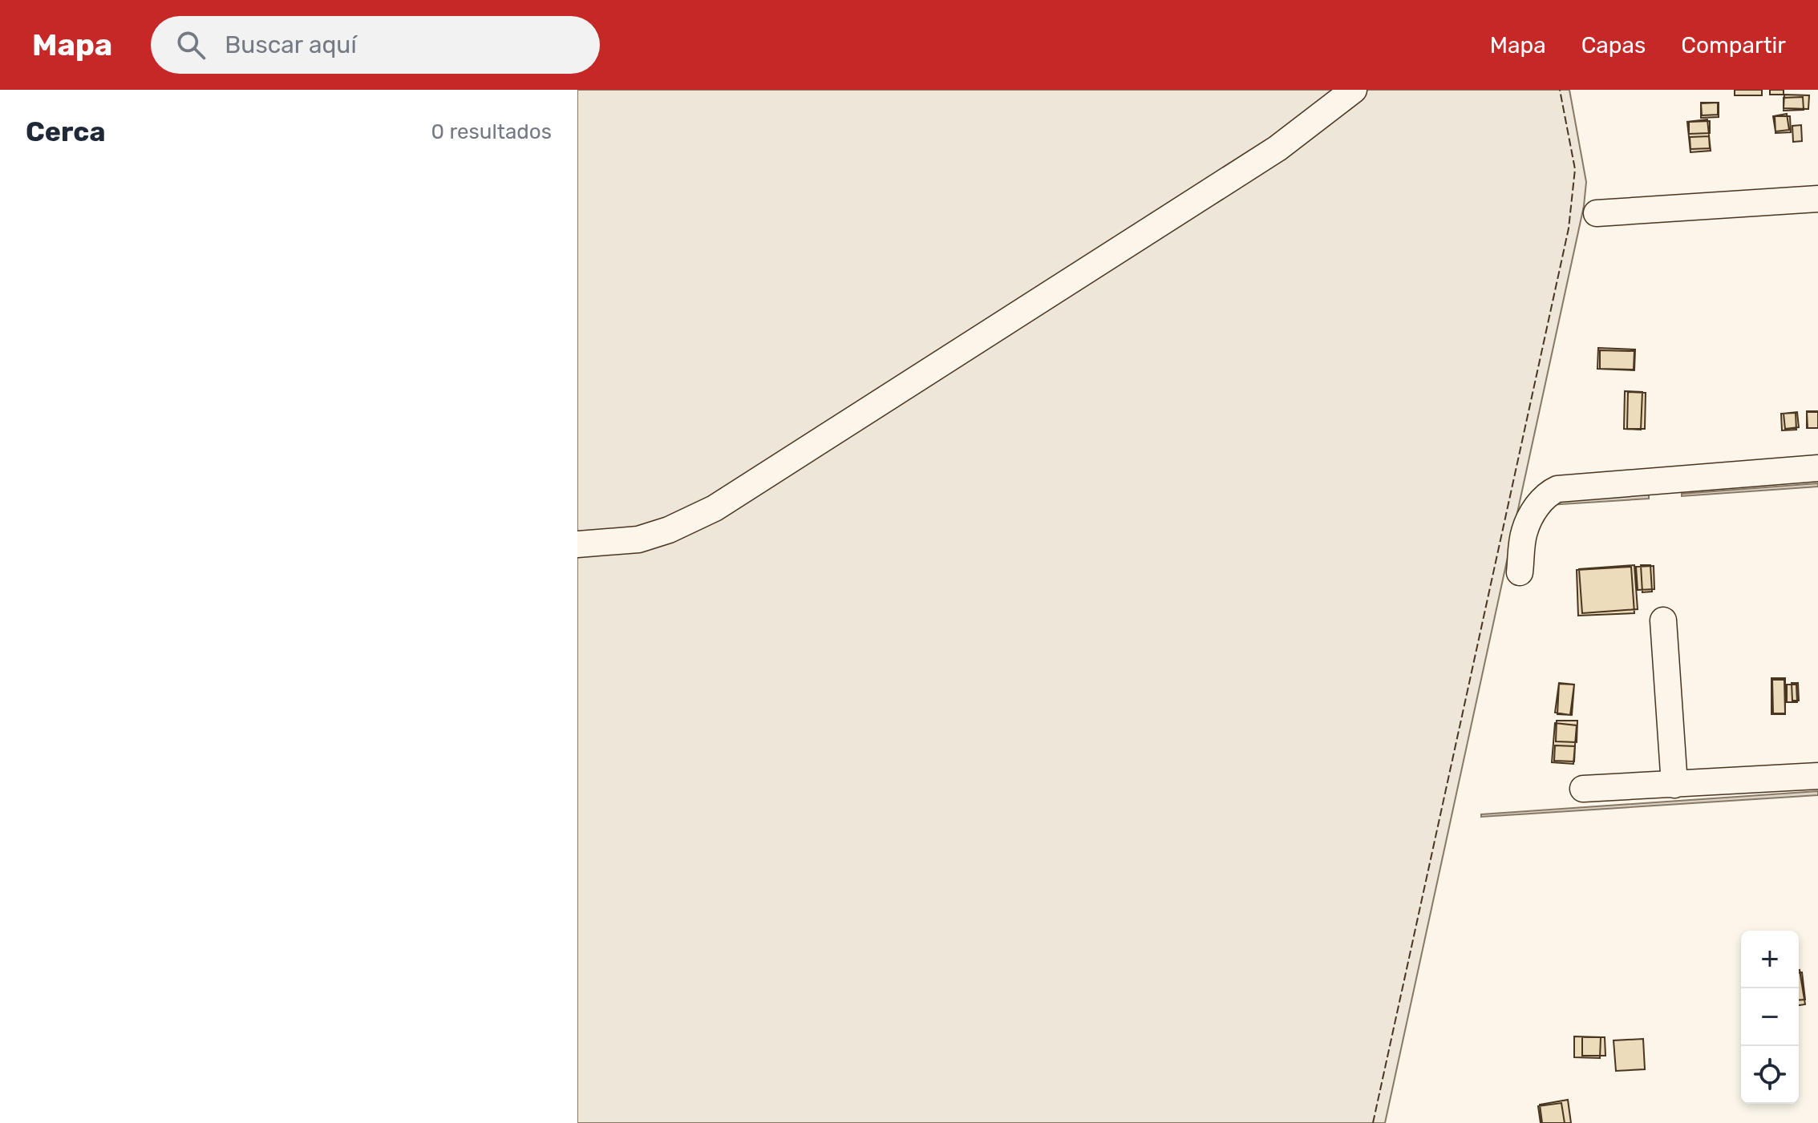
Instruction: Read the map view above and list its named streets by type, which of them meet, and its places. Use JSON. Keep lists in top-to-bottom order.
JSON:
{
  "page": {
    "header": "Mapa",
    "search": "Buscar aquí",
    "nav": ["Mapa", "Capas", "Compartir"],
    "heading": ["Cerca", "0 resultados"],
    "map_buttons": ["+", "−"]
  }
}
